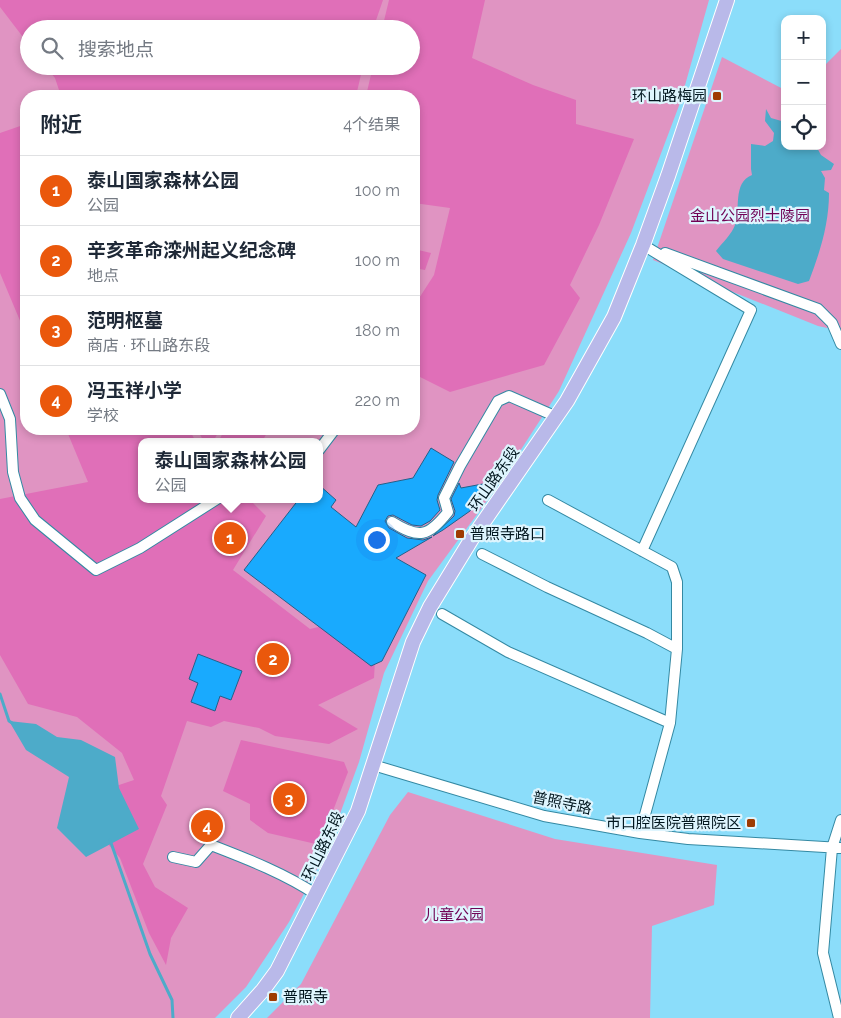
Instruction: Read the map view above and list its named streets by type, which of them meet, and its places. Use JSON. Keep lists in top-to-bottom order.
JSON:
{
  "streets": {
    "main road": ["环山路东段"],
    "street": ["普照寺路"]
  },
  "crossings": [
    ["环山路东段", "普照寺路"]
  ],
  "parks": ["金山公园烈士陵园", "儿童公园"],
  "places": {
    "transit": [
      "环山路梅园",
      "普照寺路口",
      "市口腔医院普照院区",
      "普照寺"
    ]
  },
  "page": {
    "map_buttons": ["+", "−"],
    "search": "搜索地点",
    "heading": ["附近", "4个结果"],
    "list": [
      {
        "mark": "1",
        "name": "泰山国家森林公园",
        "note": "公园",
        "value": "100 m"
      },
      {
        "mark": "2",
        "name": "辛亥革命滦州起义纪念碑",
        "note": "地点",
        "value": "100 m"
      },
      {
        "mark": "3",
        "name": "范明枢墓",
        "note": "商店 · 环山路东段",
        "value": "180 m"
      },
      {
        "mark": "4",
        "name": "冯玉祥小学",
        "note": "学校",
        "value": "220 m"
      }
    ],
    "popup": ["泰山国家森林公园", "公园"],
    "pins": [
      "1",
      "2",
      "3",
      "4"
    ]
  }
}
